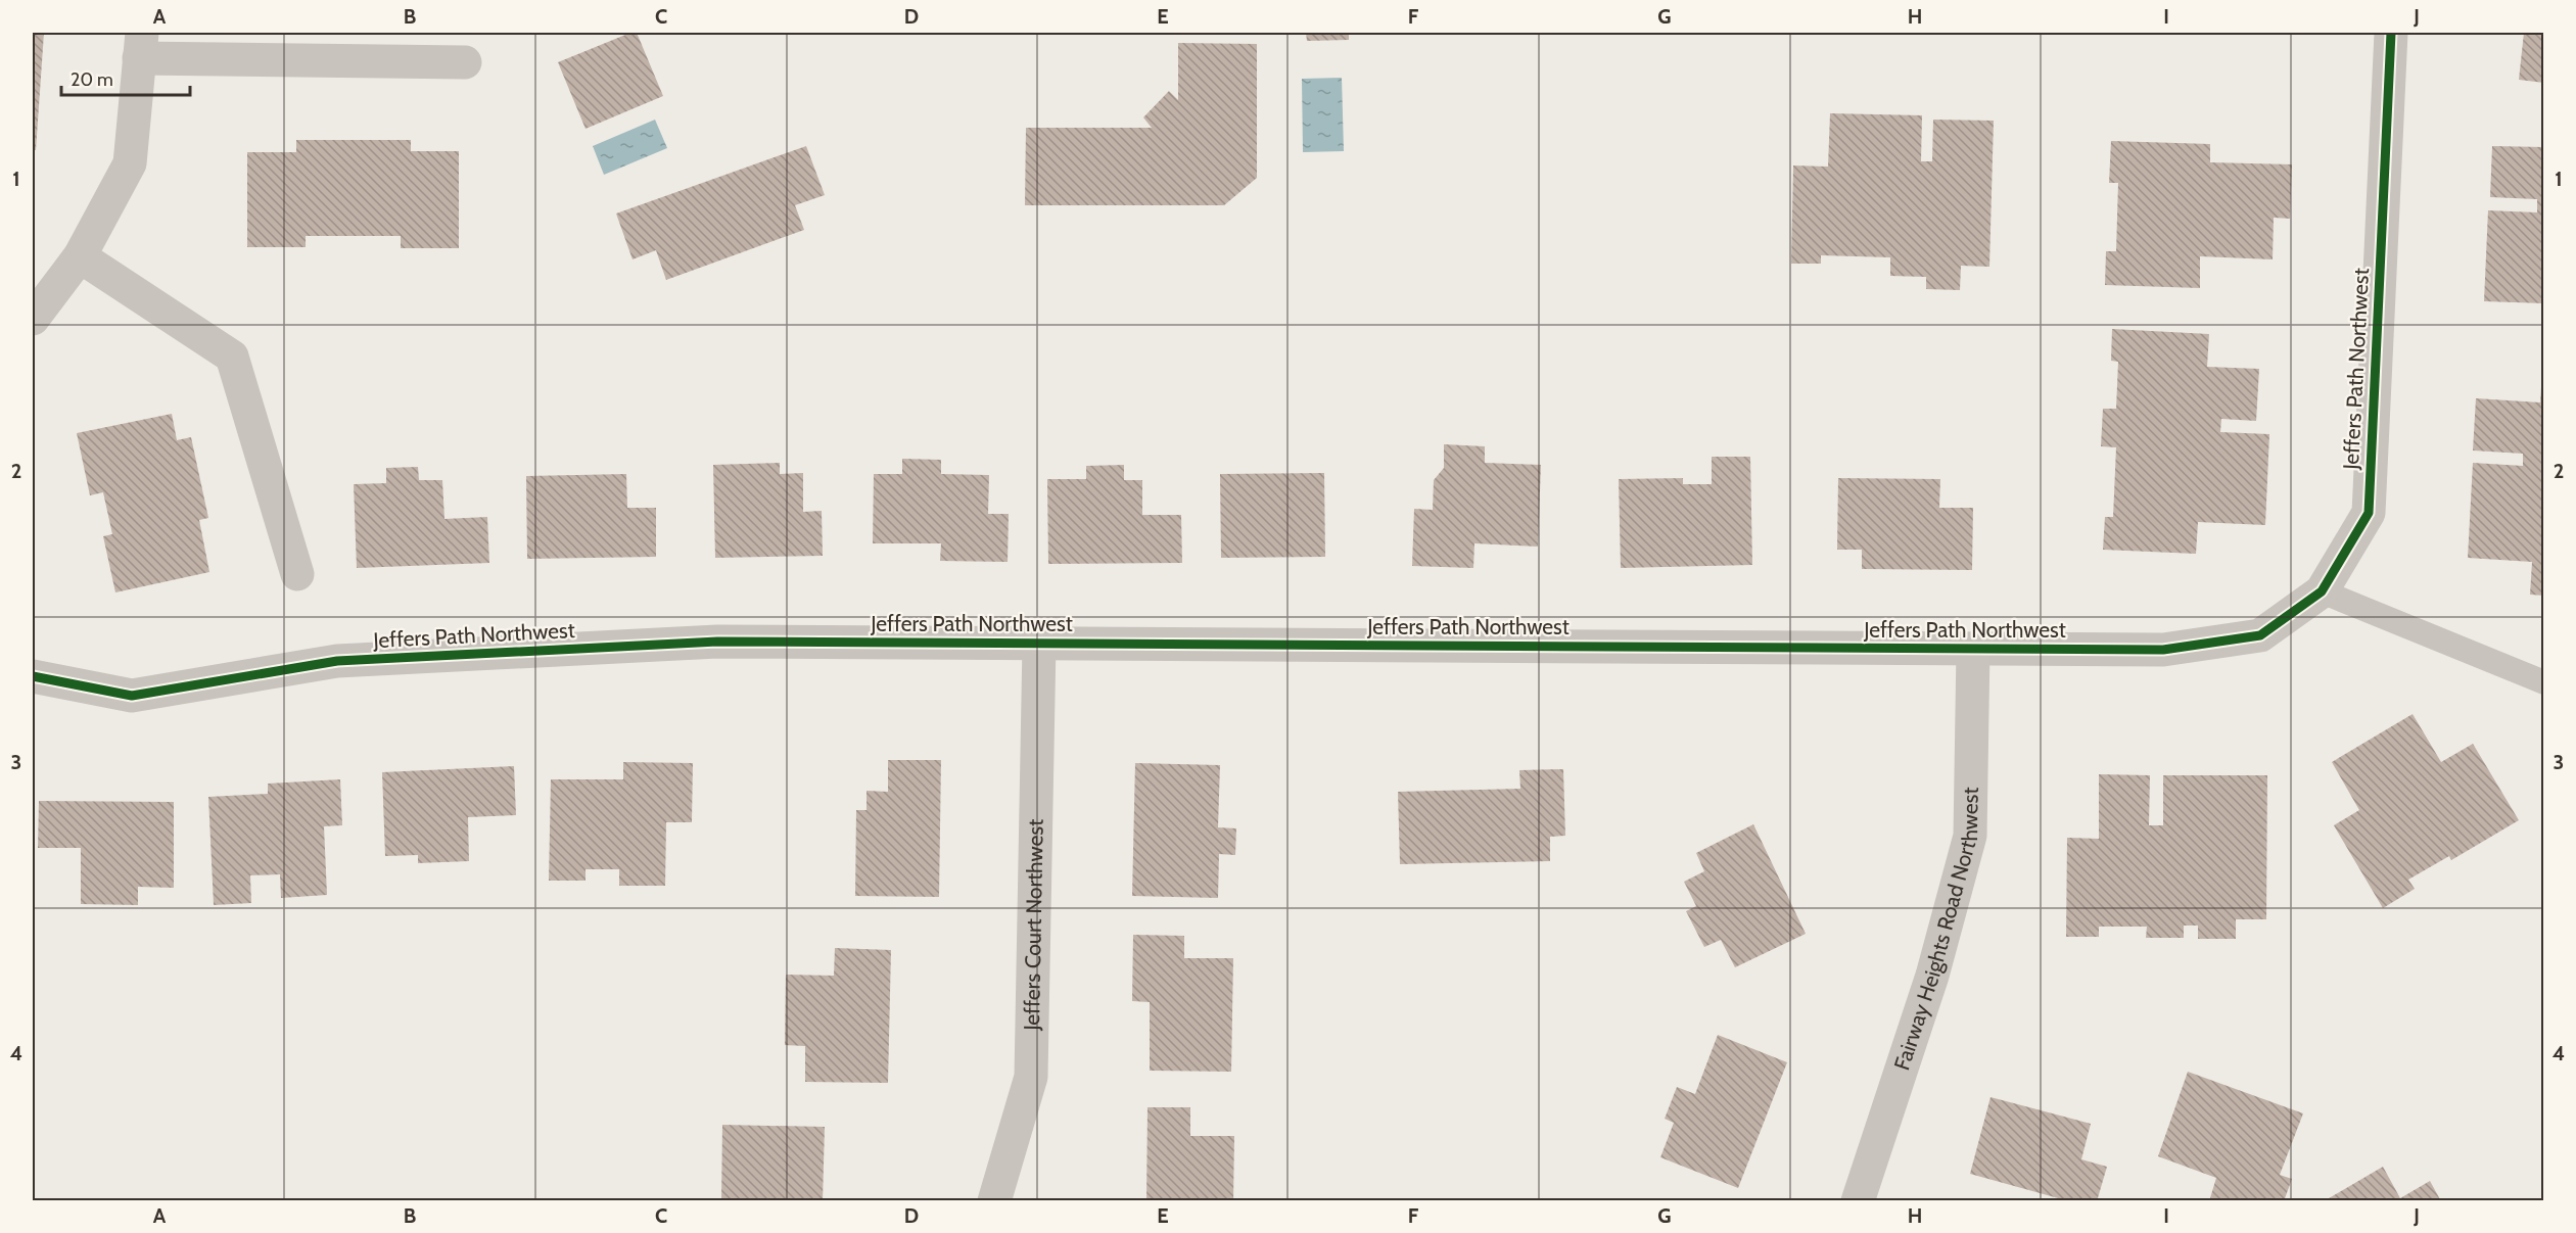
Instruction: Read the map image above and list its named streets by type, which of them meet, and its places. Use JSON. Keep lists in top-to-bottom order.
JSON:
{
  "streets": {
    "street": ["Jeffers Path Northwest", "Jeffers Court Northwest", "Fairway Heights Road Northwest"]
  },
  "crossings": [
    ["Jeffers Path Northwest", "Jeffers Court Northwest"],
    ["Jeffers Path Northwest", "Fairway Heights Road Northwest"]
  ],
  "scale_bar": "20 m",
  "grid": {
    "columns": [
      "A",
      "B",
      "C",
      "D",
      "E",
      "F",
      "G",
      "H",
      "I",
      "J"
    ],
    "rows": [
      "1",
      "2",
      "3",
      "4"
    ]
  }
}
